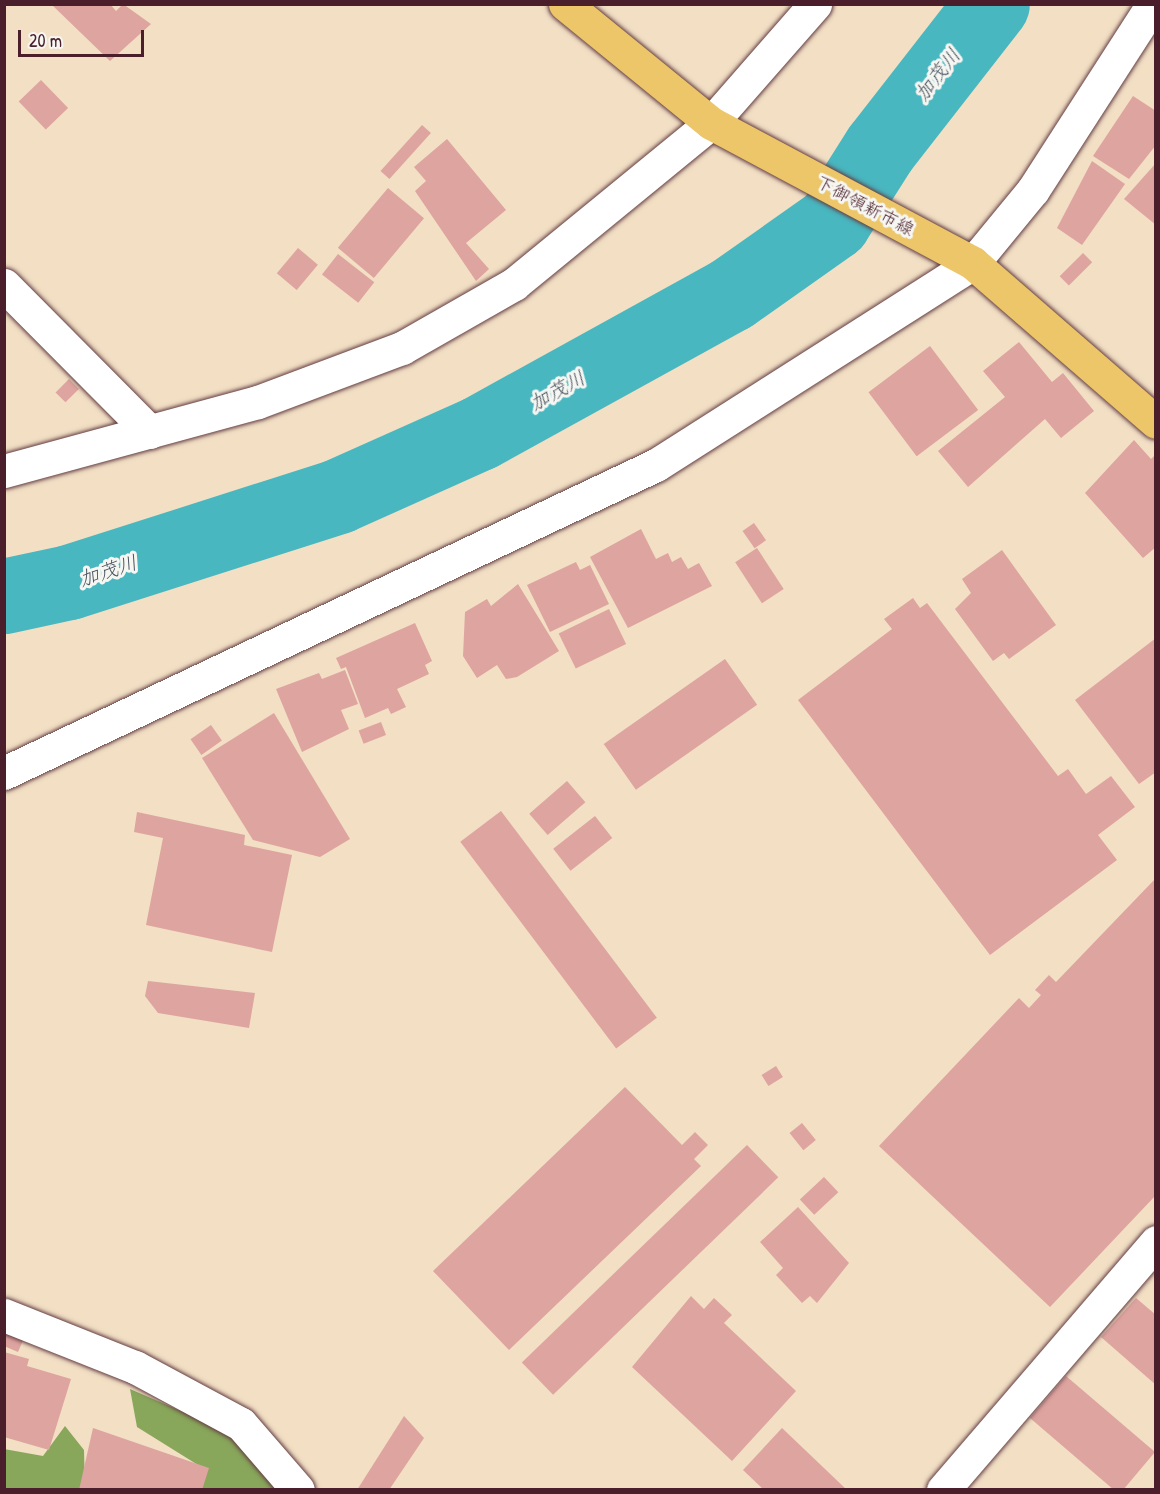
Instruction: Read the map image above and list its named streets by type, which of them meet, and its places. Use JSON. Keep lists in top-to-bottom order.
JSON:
{
  "streets": {
    "main road": ["下御領新市線"]
  },
  "water": ["加茂川"],
  "scale_bar": "20 m"
}
